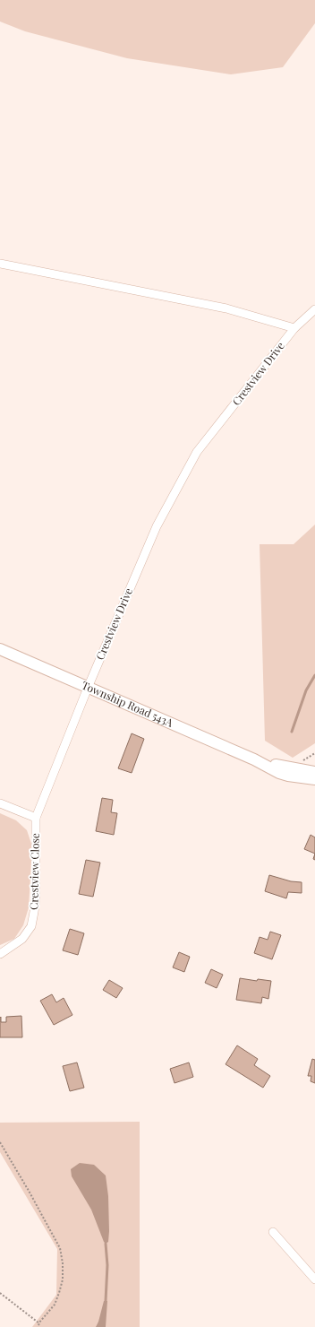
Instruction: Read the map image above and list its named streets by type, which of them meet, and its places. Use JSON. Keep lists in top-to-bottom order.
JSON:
{
  "streets": {
    "main road": ["Township Road 543A"],
    "street": ["Crestview Drive", "Crestview Close"]
  },
  "crossings": [
    ["Crestview Drive", "Township Road 543A"],
    ["Crestview Drive", "Crestview Close"],
    ["Township Road 543A", "Crestview Close"]
  ]
}
